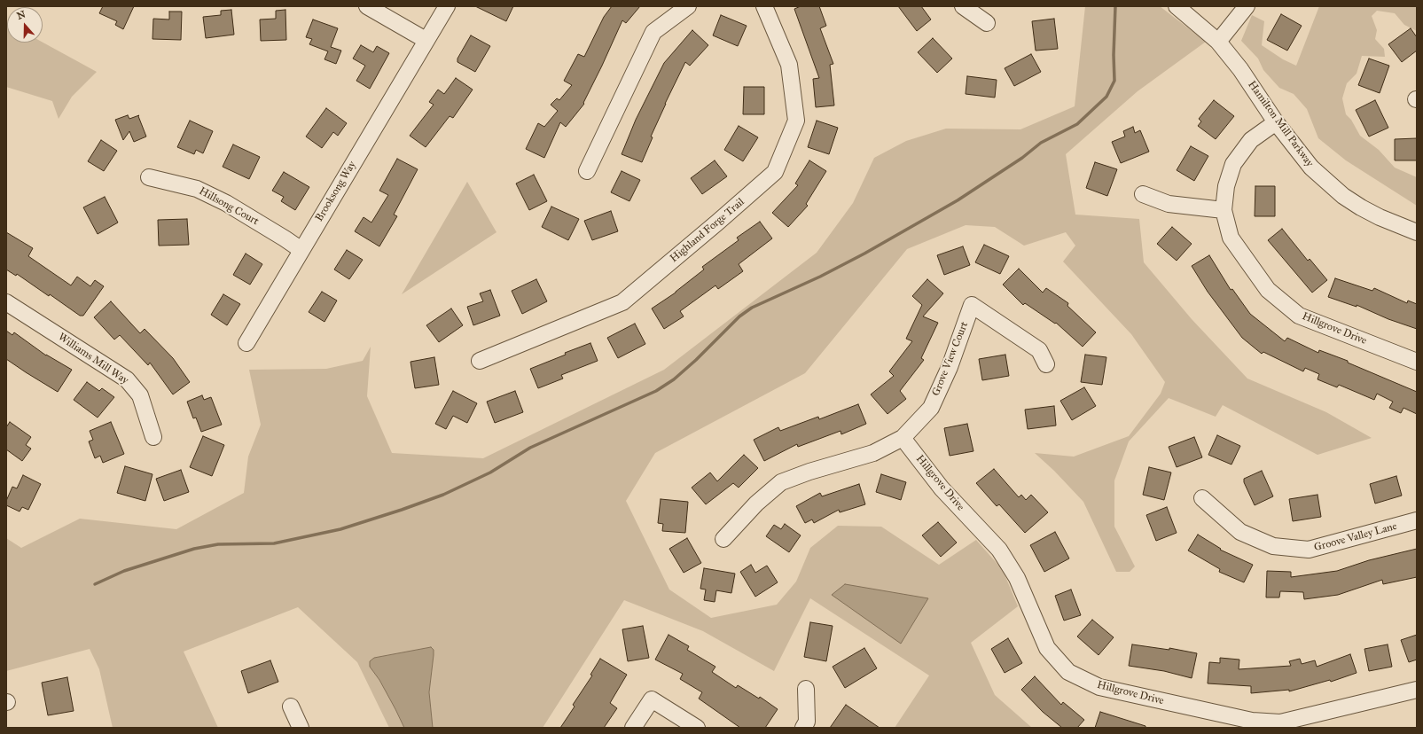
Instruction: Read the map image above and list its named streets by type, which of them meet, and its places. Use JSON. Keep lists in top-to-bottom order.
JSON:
{
  "streets": {
    "street": [
      "Hamilton Mill Parkway",
      "Brooksong Way",
      "Hillsong Court",
      "Highland Forge Trail",
      "Hillgrove Drive",
      "Williams Mill Way",
      "Grove View Court",
      "Groove Valley Lane"
    ]
  },
  "crossings": [
    ["Hamilton Mill Parkway", "Hillgrove Drive"],
    ["Brooksong Way", "Hillsong Court"],
    ["Hillgrove Drive", "Grove View Court"]
  ],
  "north": "top"
}
